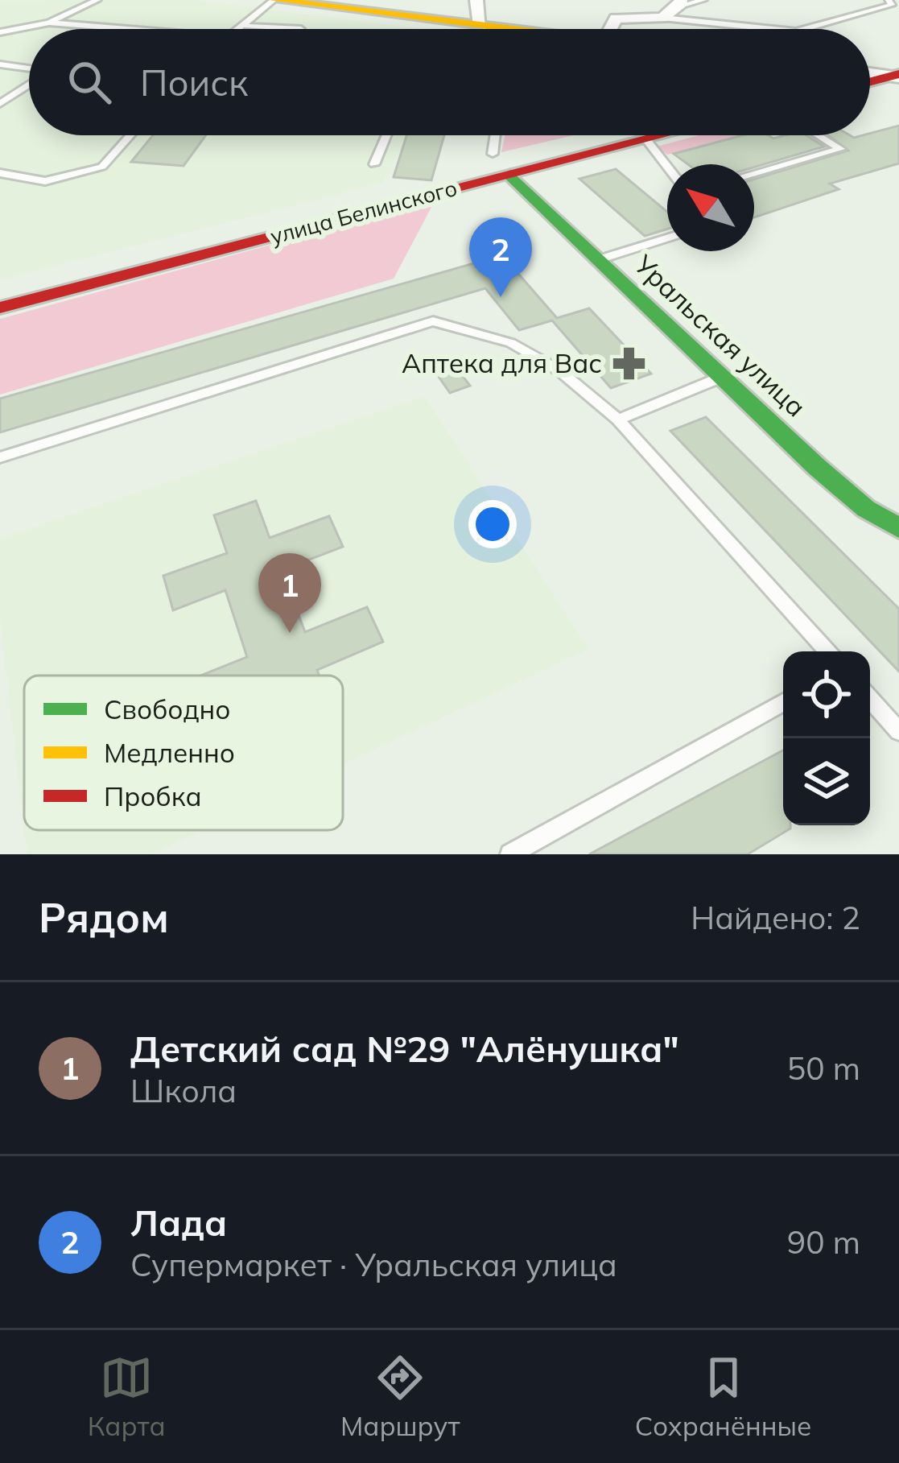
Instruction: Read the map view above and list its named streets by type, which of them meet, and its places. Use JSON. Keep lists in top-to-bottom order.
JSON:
{
  "streets": {
    "street": ["улица Белинского", "Уральская улица"]
  },
  "crossings": [
    ["улица Белинского", "Уральская улица"]
  ],
  "places": {
    "pharmacy": ["Аптека для Вас"]
  },
  "legend": ["Свободно", "Медленно", "Пробка"],
  "north": "top left",
  "page": {
    "search": "Поиск",
    "pins": ["2", "1"],
    "heading": ["Рядом", "Найдено: 2"],
    "list": [
      {
        "mark": "1",
        "name": "Детский сад №29 \"Алёнушка\"",
        "note": "Школа",
        "value": "50 m"
      },
      {
        "mark": "2",
        "name": "Лада",
        "note": "Супермаркет · Уральская улица",
        "value": "90 m"
      }
    ],
    "nav": ["Карта", "Маршрут", "Сохранённые"]
  }
}
